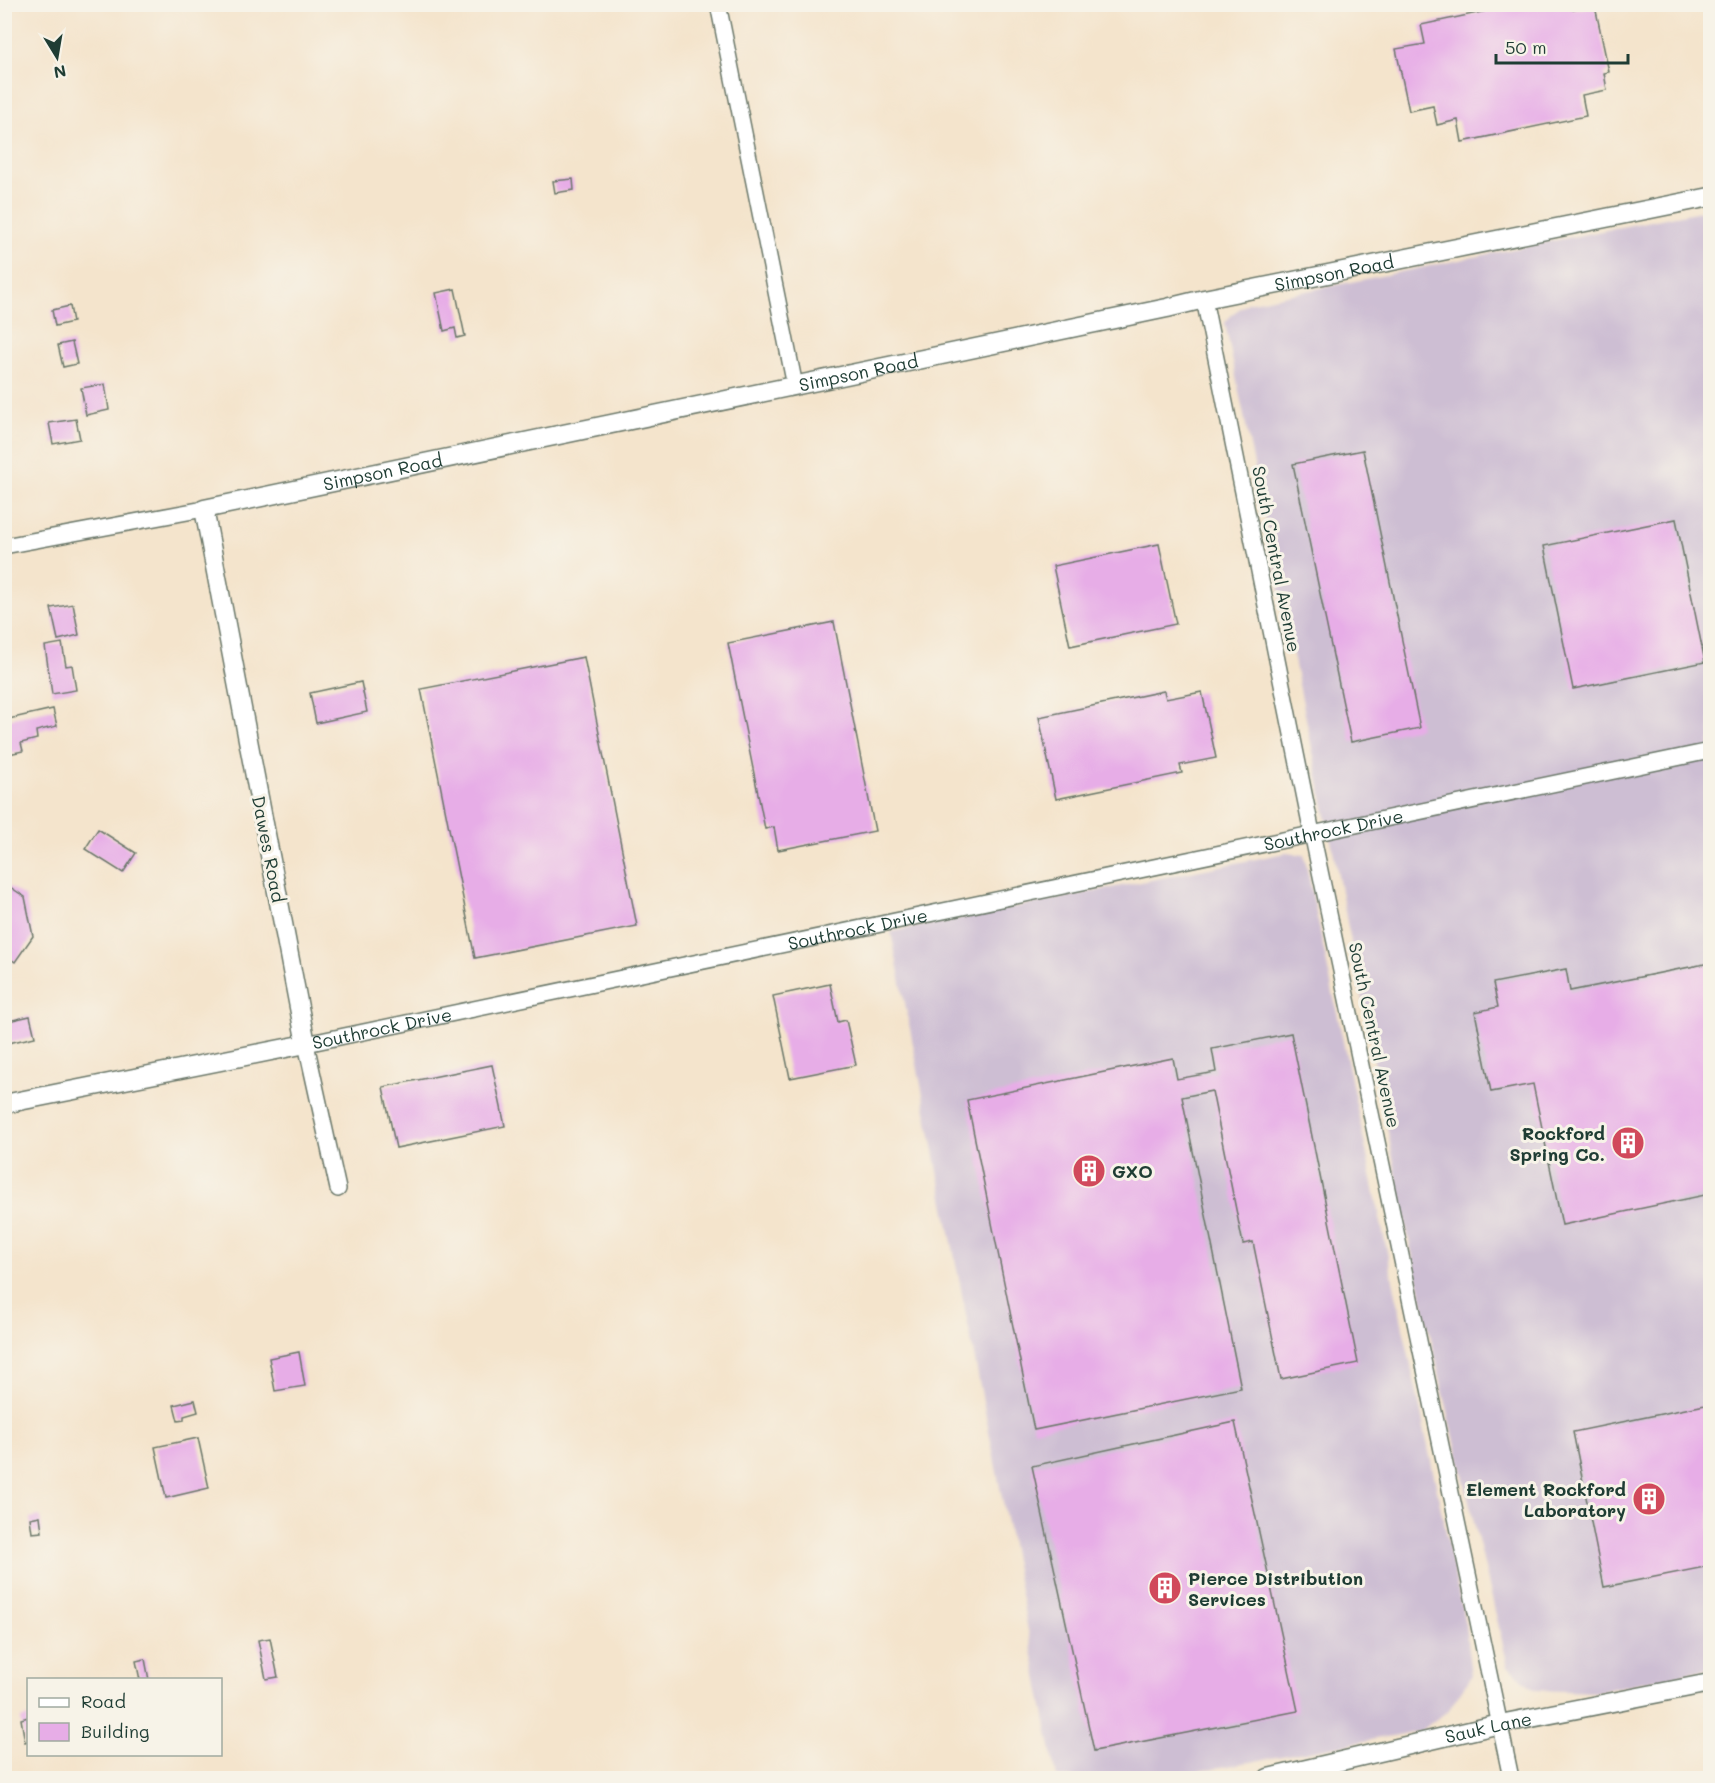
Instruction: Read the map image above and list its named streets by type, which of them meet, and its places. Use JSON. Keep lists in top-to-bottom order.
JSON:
{
  "streets": {
    "street": [
      "Simpson Road",
      "South Central Avenue",
      "Southrock Drive",
      "Dawes Road",
      "Sauk Lane"
    ]
  },
  "crossings": [
    ["Simpson Road", "South Central Avenue"],
    ["Simpson Road", "Dawes Road"],
    ["South Central Avenue", "Southrock Drive"],
    ["South Central Avenue", "Sauk Lane"],
    ["Southrock Drive", "Dawes Road"]
  ],
  "places": {
    "building": [
      "Rockford Spring Co.",
      "GXO",
      "Element Rockford Laboratory",
      "Pierce Distribution Services"
    ]
  },
  "legend": ["Road", "Building"],
  "scale_bar": "50 m",
  "north": "bottom"
}
